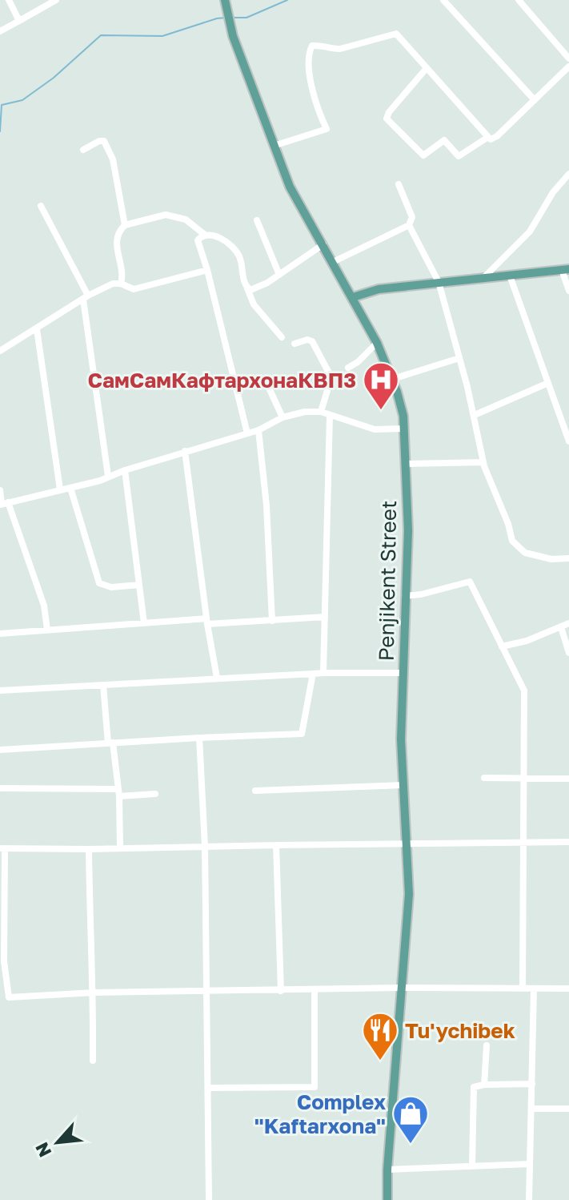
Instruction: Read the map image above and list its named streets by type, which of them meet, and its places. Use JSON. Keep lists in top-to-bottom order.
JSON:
{
  "streets": {
    "main road": ["Penjikent Street"]
  },
  "places": {
    "hospital": ["СамСамКафтархонаКВП3"],
    "restaurant": ["Tu'ychibek"],
    "shop": ["Complex \"Kaftarxona\""]
  },
  "north": "bottom left"
}
